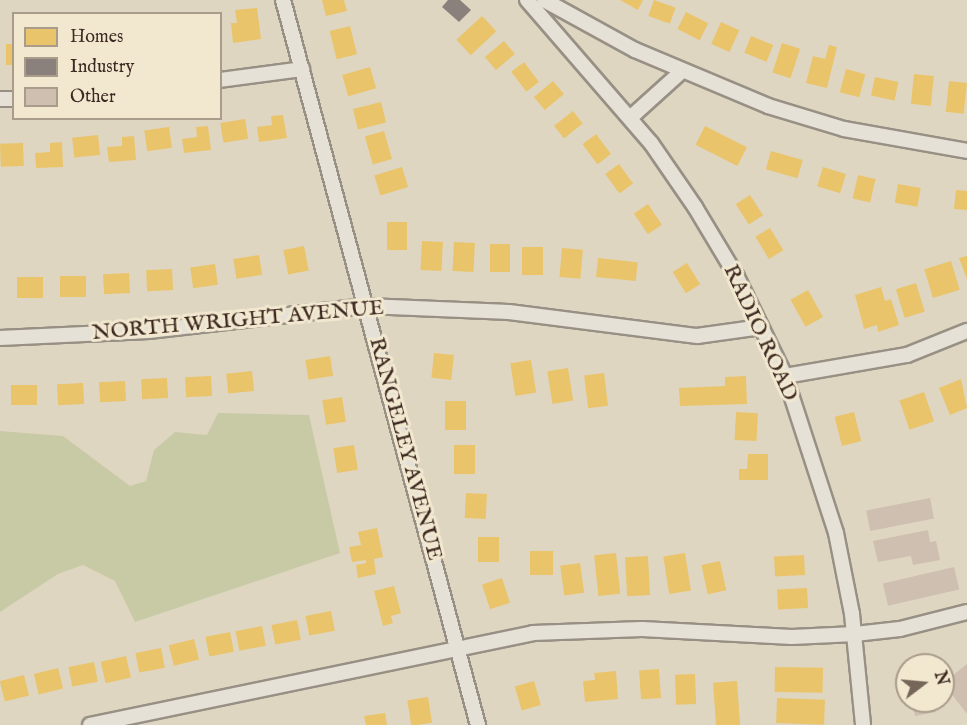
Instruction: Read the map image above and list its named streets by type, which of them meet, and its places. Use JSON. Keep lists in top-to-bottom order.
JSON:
{
  "streets": {
    "street": ["NORTH WRIGHT AVENUE", "RADIO ROAD", "RANGELEY AVENUE"]
  },
  "crossings": [
    ["NORTH WRIGHT AVENUE", "RADIO ROAD"],
    ["NORTH WRIGHT AVENUE", "RANGELEY AVENUE"]
  ],
  "legend": ["Homes", "Industry", "Other"],
  "north": "right"
}
